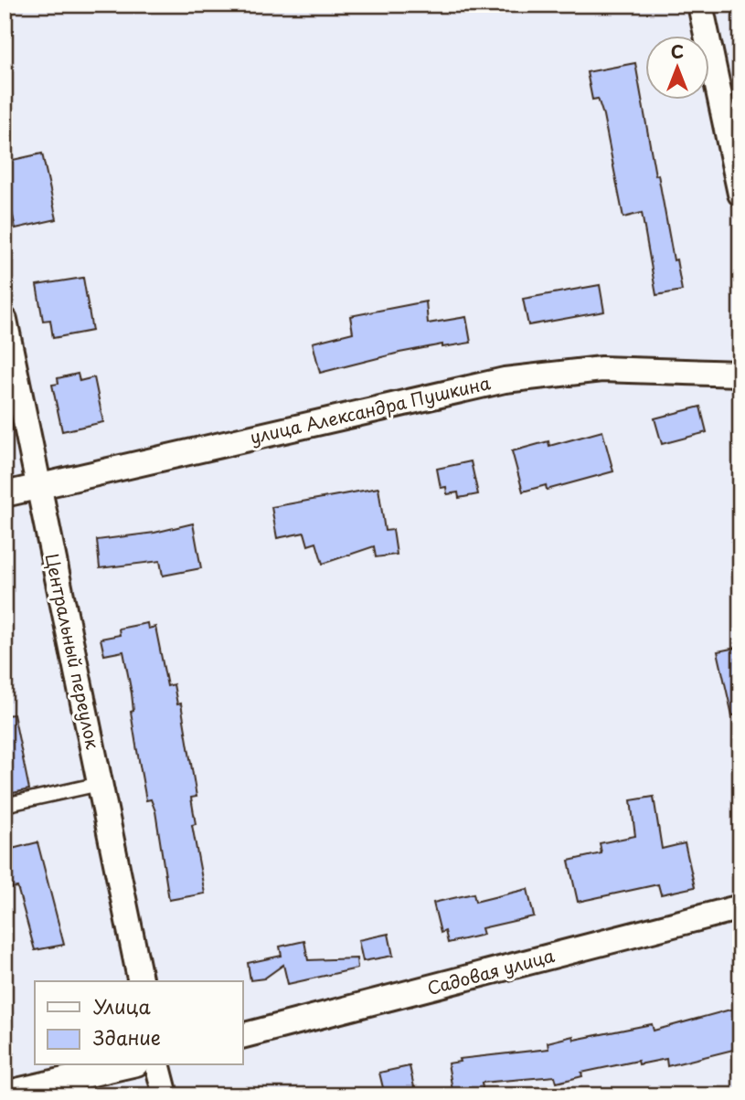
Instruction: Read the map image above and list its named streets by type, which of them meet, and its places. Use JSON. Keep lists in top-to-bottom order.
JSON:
{
  "streets": {
    "street": ["улица Александра Пушкина", "Центральный переулок", "Садовая улица"]
  },
  "crossings": [
    ["улица Александра Пушкина", "Центральный переулок"]
  ],
  "legend": ["Улица", "Здание"],
  "north": "top"
}
